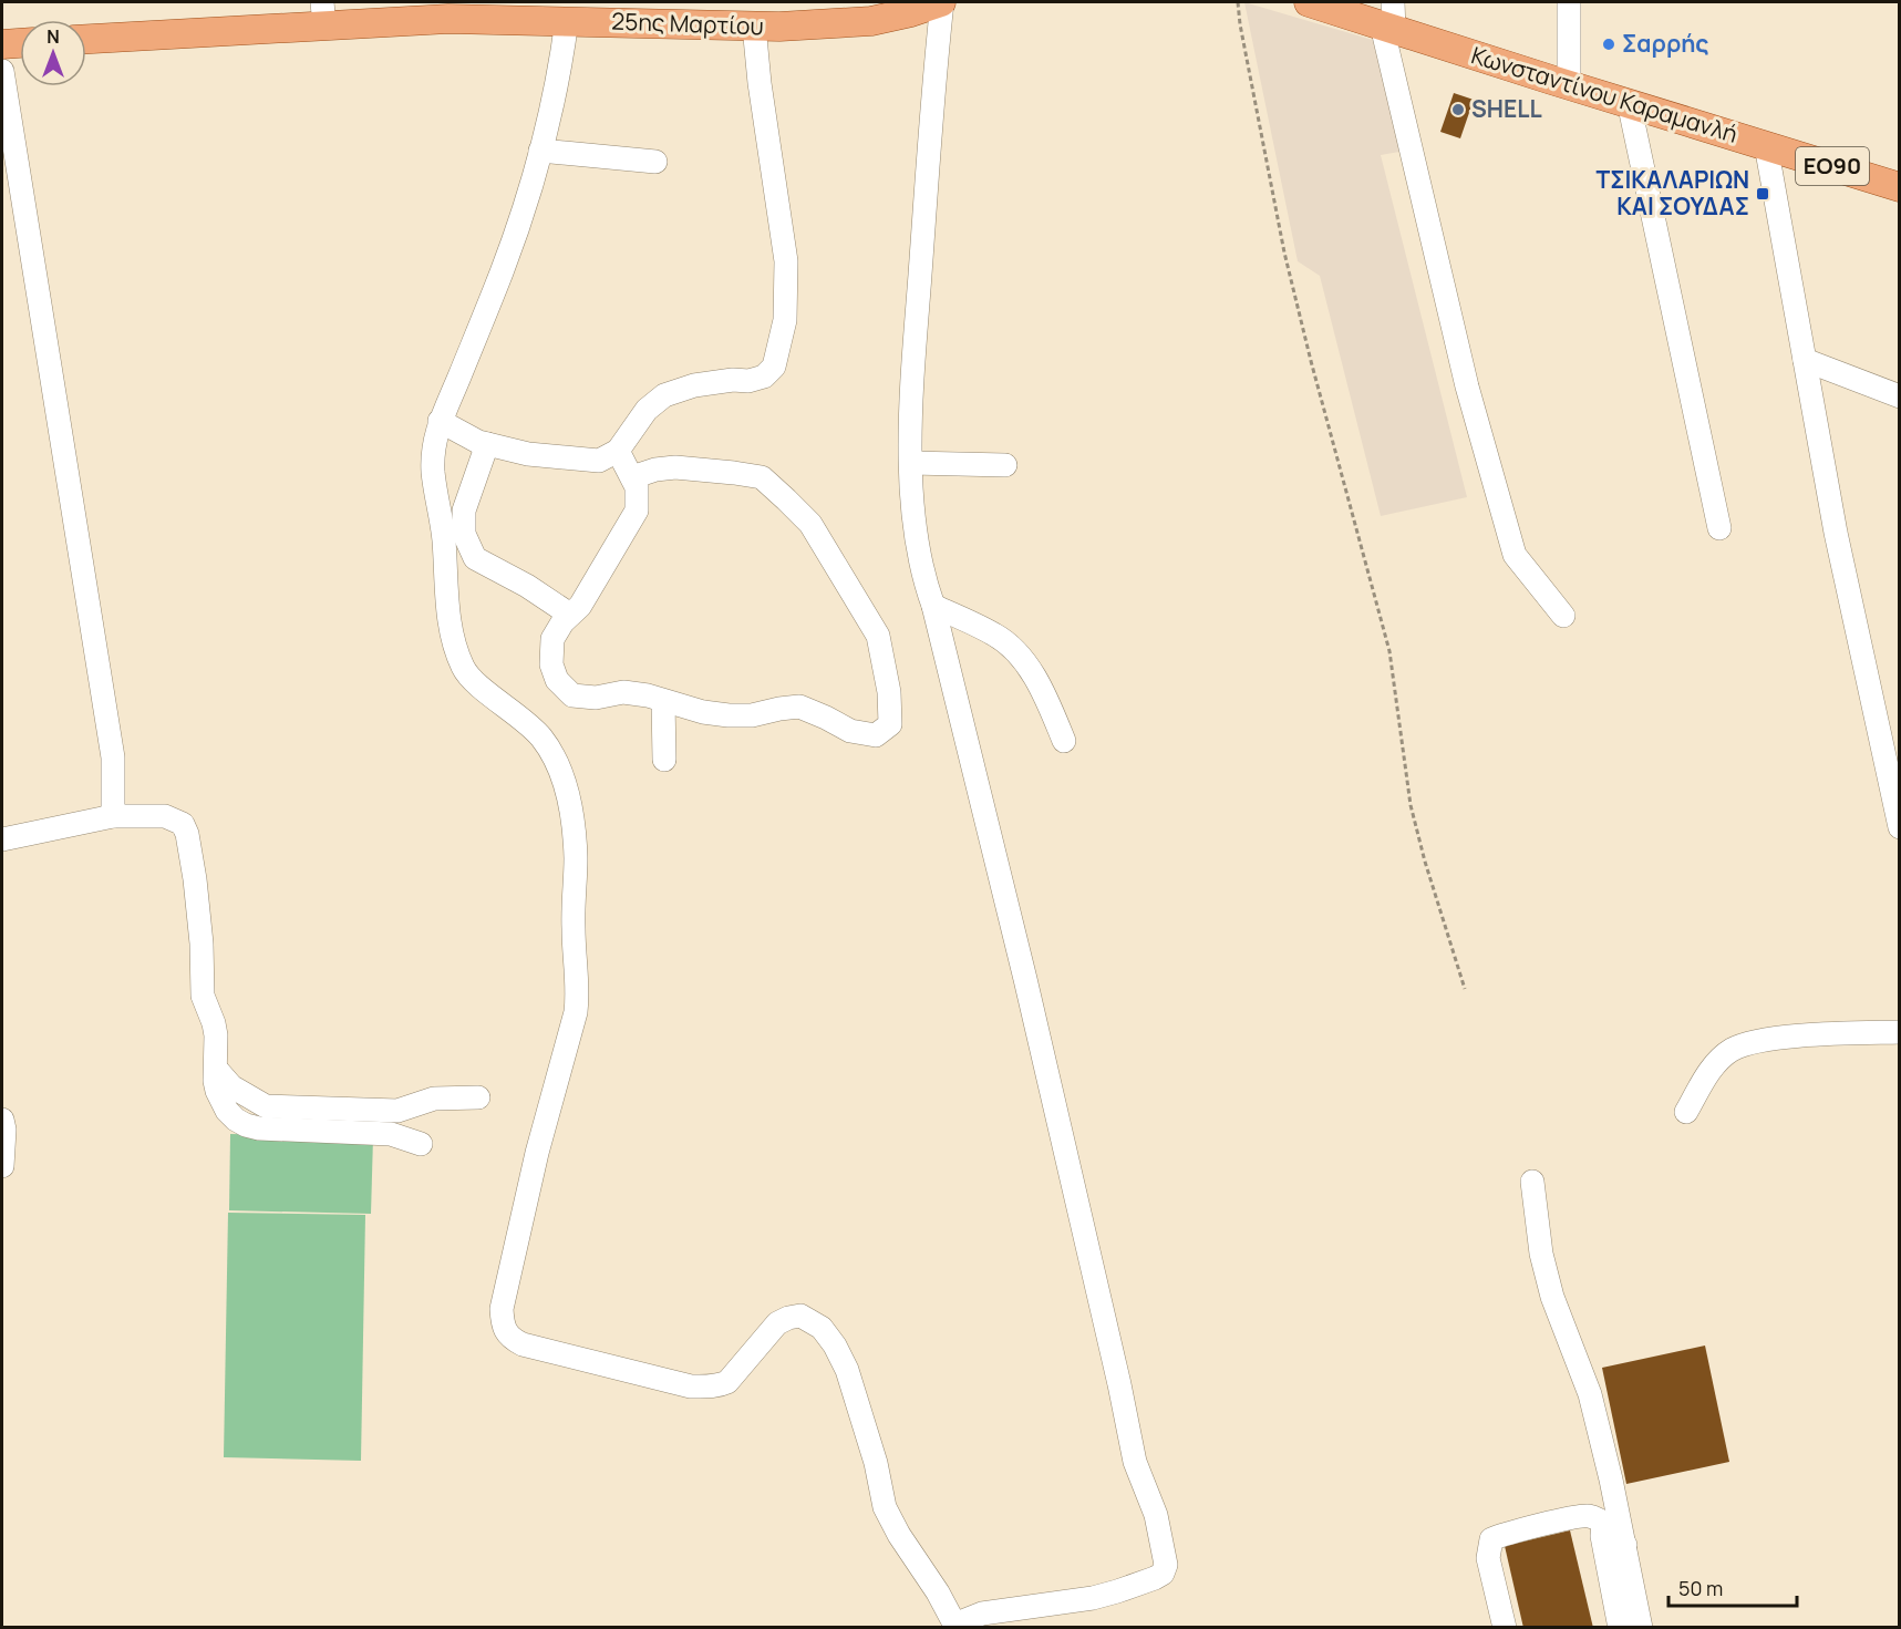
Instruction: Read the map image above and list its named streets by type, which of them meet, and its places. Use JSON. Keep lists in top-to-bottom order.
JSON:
{
  "streets": {
    "main road": ["25ης Μαρτίου", "Κωνσταντίνου Καραμανλή", "ΕΟ90"]
  },
  "places": {
    "other": ["Σαρρής", "SHELL"],
    "transit": ["ΤΣΙΚΑΛΑΡΙΩΝ ΚΑΙ ΣΟΥΔΑΣ"]
  },
  "scale_bar": "50 m",
  "north": "top"
}
